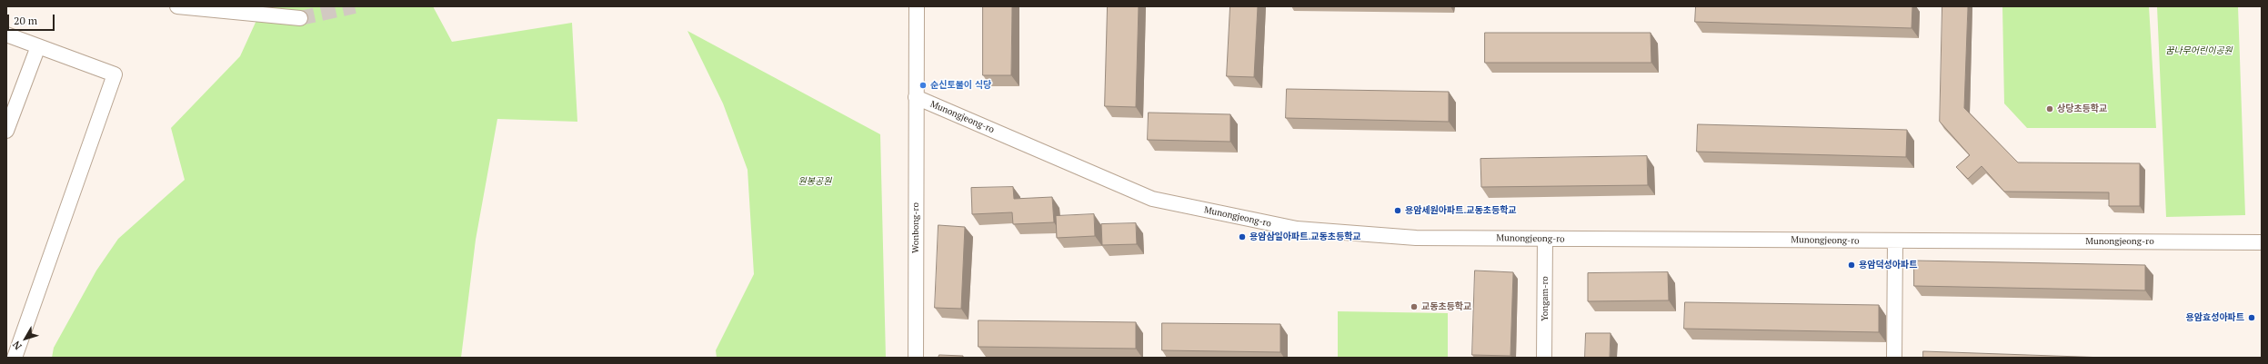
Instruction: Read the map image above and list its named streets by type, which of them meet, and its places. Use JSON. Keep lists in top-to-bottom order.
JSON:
{
  "streets": {
    "street": ["Munongjeong-ro", "Wonbong-ro", "Yongam-ro"]
  },
  "crossings": [
    ["Munongjeong-ro", "Wonbong-ro"],
    ["Munongjeong-ro", "Yongam-ro"]
  ],
  "parks": ["꿈나무어린이공원", "원봉공원"],
  "places": [
    "순신토불이 식당",
    "상당초등학교",
    "용암세원아파트.교동초등학교",
    "용암삼일아파트.교동초등학교",
    "용암덕성아파트",
    "교동초등학교",
    "용암효성아파트"
  ],
  "scale_bar": "20 m",
  "north": "bottom left"
}
